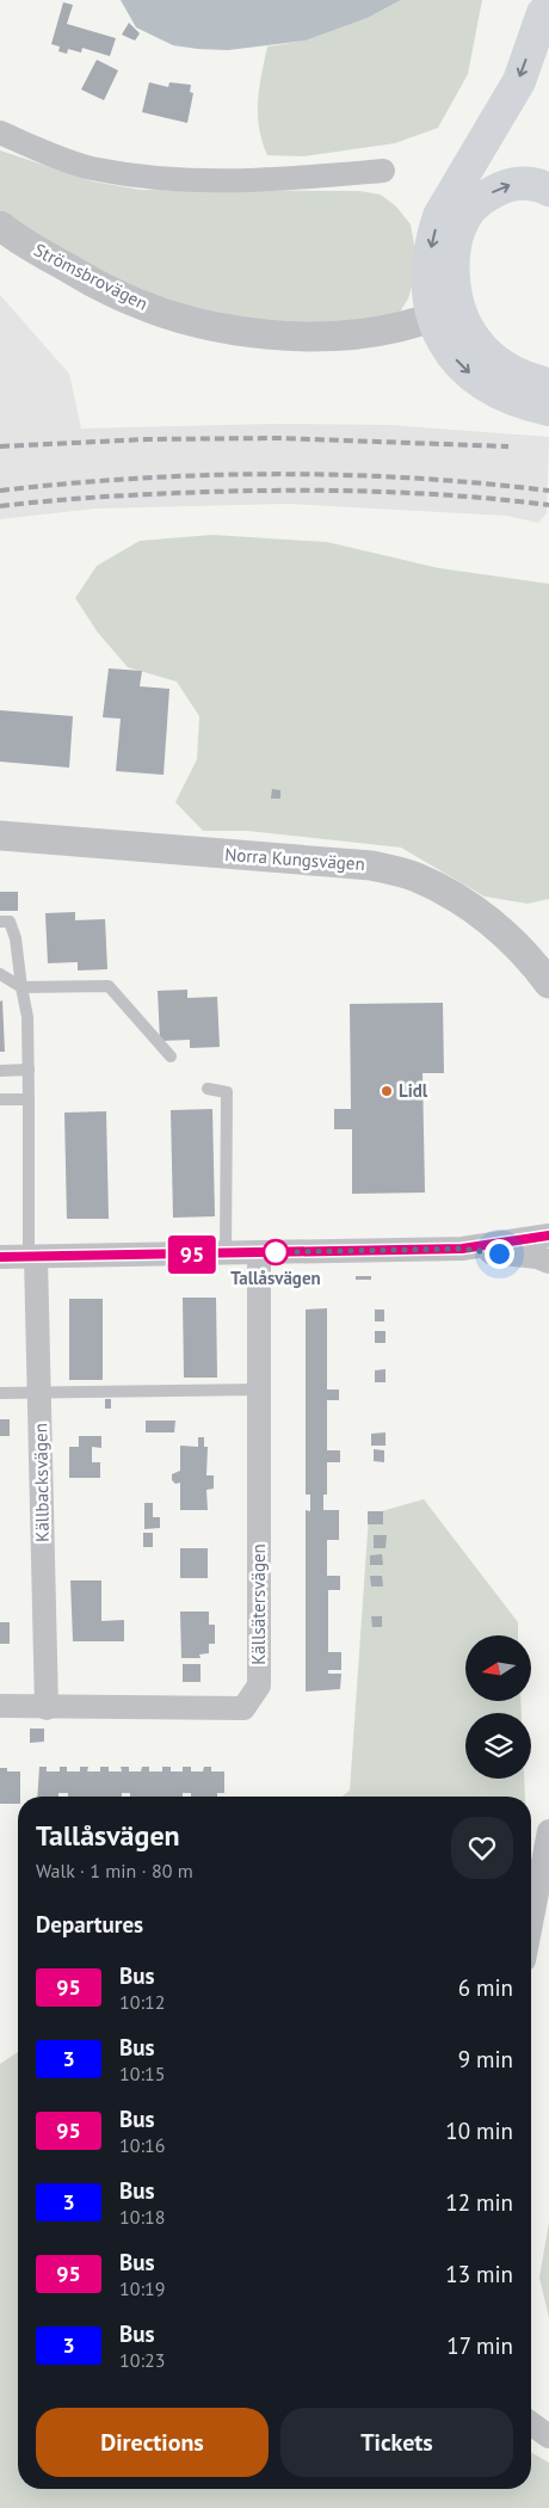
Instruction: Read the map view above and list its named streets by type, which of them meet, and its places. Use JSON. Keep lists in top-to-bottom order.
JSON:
{
  "streets": {
    "street": [
      "Strömsbrovägen",
      "Norra Kungsvägen",
      "Källbacksvägen",
      "Källsätersvägen"
    ]
  },
  "crossings": [
    ["Källbacksvägen", "Källsätersvägen"]
  ],
  "places": ["Lidl", "Tallåsvägen"],
  "lines": ["bus line 95"],
  "north": "left",
  "page": {
    "on_map": "95",
    "heading": [
      ["Tallåsvägen", "Walk · 1 min · 80 m"],
      "Departures"
    ],
    "list": [
      {
        "mark": "95",
        "name": "Bus",
        "note": "10:12",
        "value": "6 min"
      },
      {
        "mark": "3",
        "name": "Bus",
        "note": "10:15",
        "value": "9 min"
      },
      {
        "mark": "95",
        "name": "Bus",
        "note": "10:16",
        "value": "10 min"
      },
      {
        "mark": "3",
        "name": "Bus",
        "note": "10:18",
        "value": "12 min"
      },
      {
        "mark": "95",
        "name": "Bus",
        "note": "10:19",
        "value": "13 min"
      },
      {
        "mark": "3",
        "name": "Bus",
        "note": "10:23",
        "value": "17 min"
      }
    ],
    "buttons": ["Directions", "Tickets"]
  }
}
